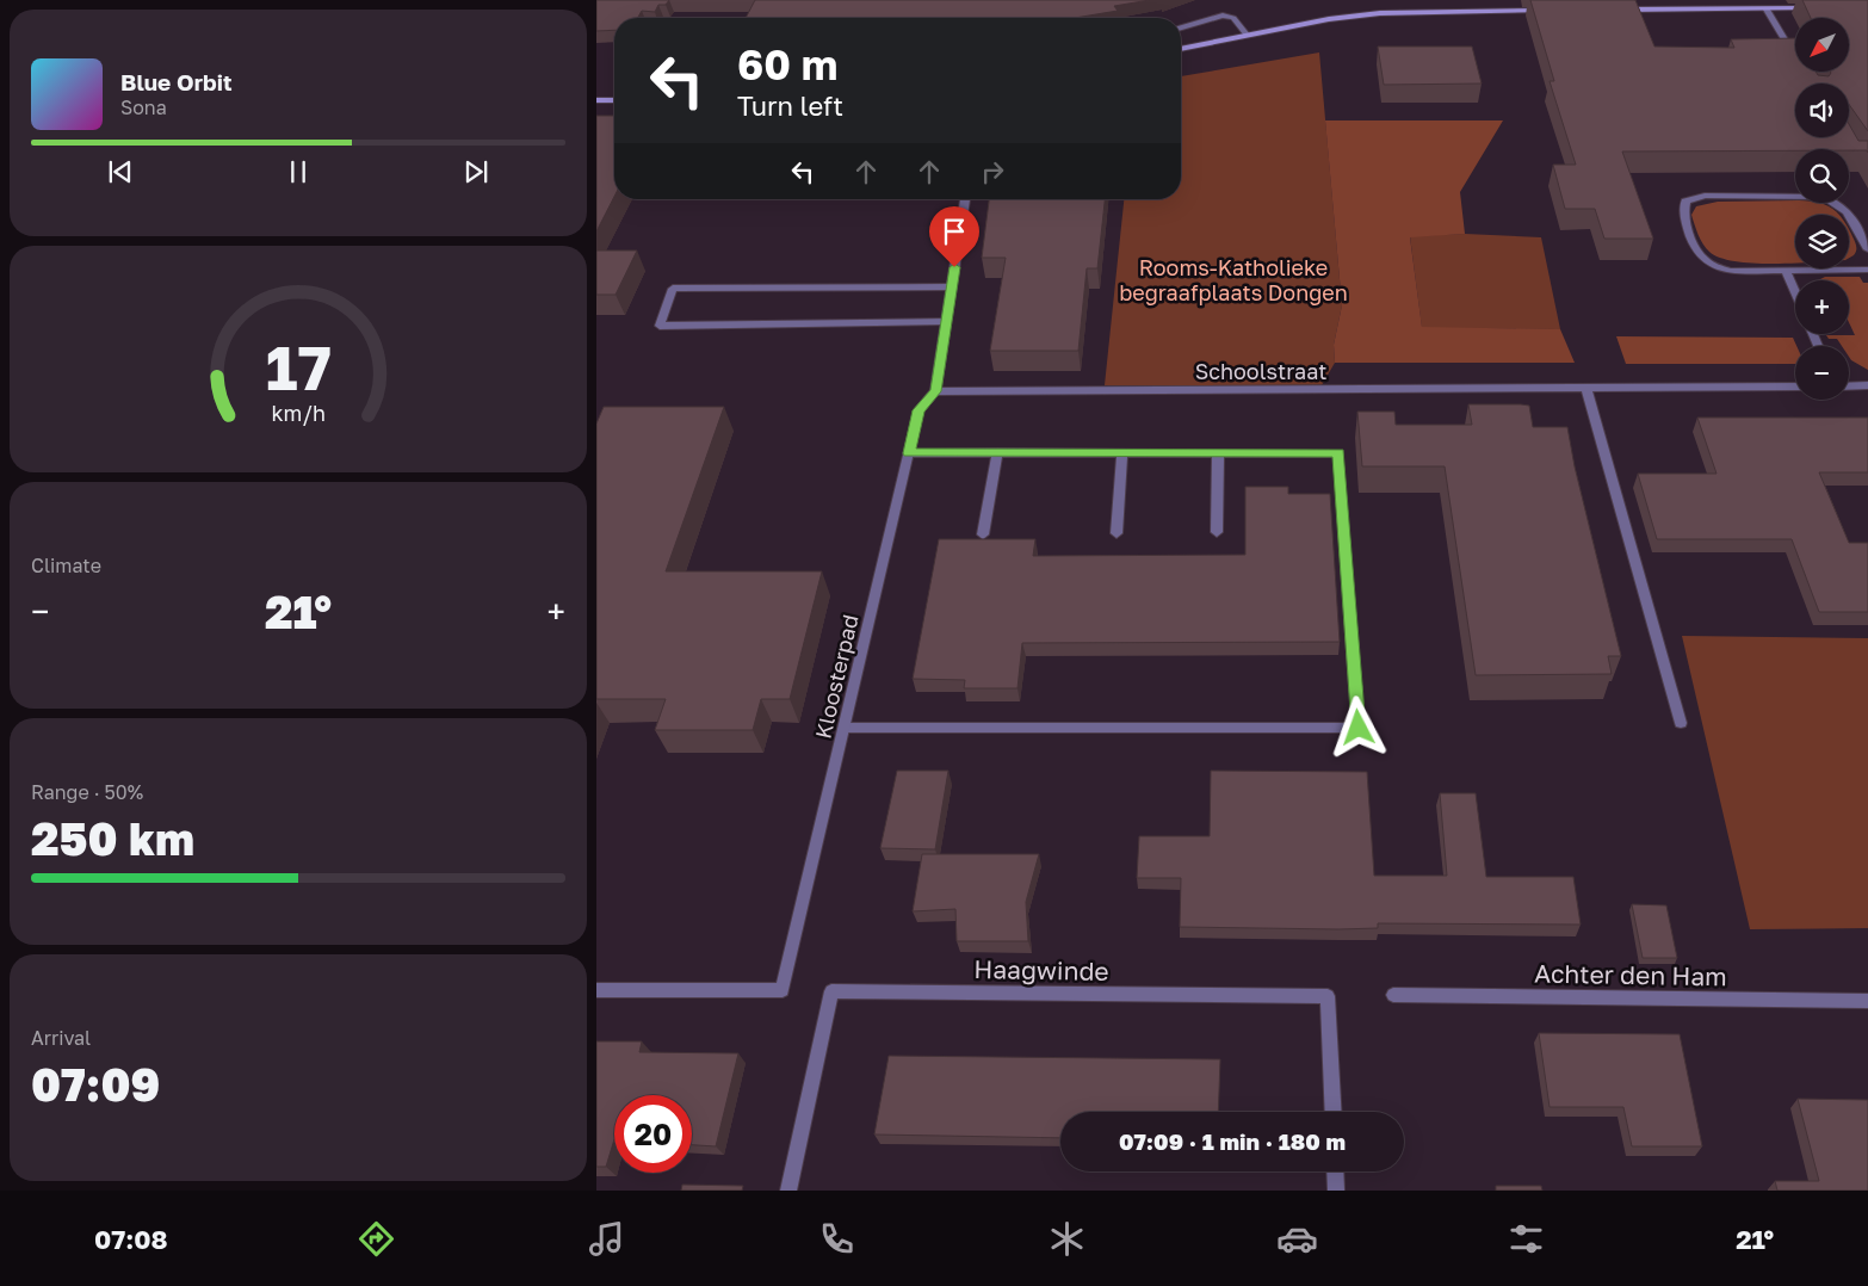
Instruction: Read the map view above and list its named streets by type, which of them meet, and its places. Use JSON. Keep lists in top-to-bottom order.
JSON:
{
  "streets": {
    "street": [
      "Schoolstraat",
      "Kloosterpad",
      "Haagwinde",
      "Achter den Ham"
    ]
  },
  "crossings": [
    ["Schoolstraat", "Kloosterpad"]
  ],
  "parks": ["Rooms-Katholieke begraafplaats Dongen"],
  "north": "bottom left",
  "page": {
    "map_buttons": ["+", "−"],
    "turn": ["60 m", "Turn left"],
    "song": ["Blue Orbit", "Sona"],
    "tile": [
      "Climate",
      ["Range · 50%", "250 km"],
      ["Arrival", "07:09"]
    ],
    "heat": ["−", "21°", "+"],
    "limit": "20",
    "trip": "07:09 · 1 min · 180 m",
    "tabs": ["07:08", "21°"],
    "gauge": ["17", "km/h"]
  }
}
